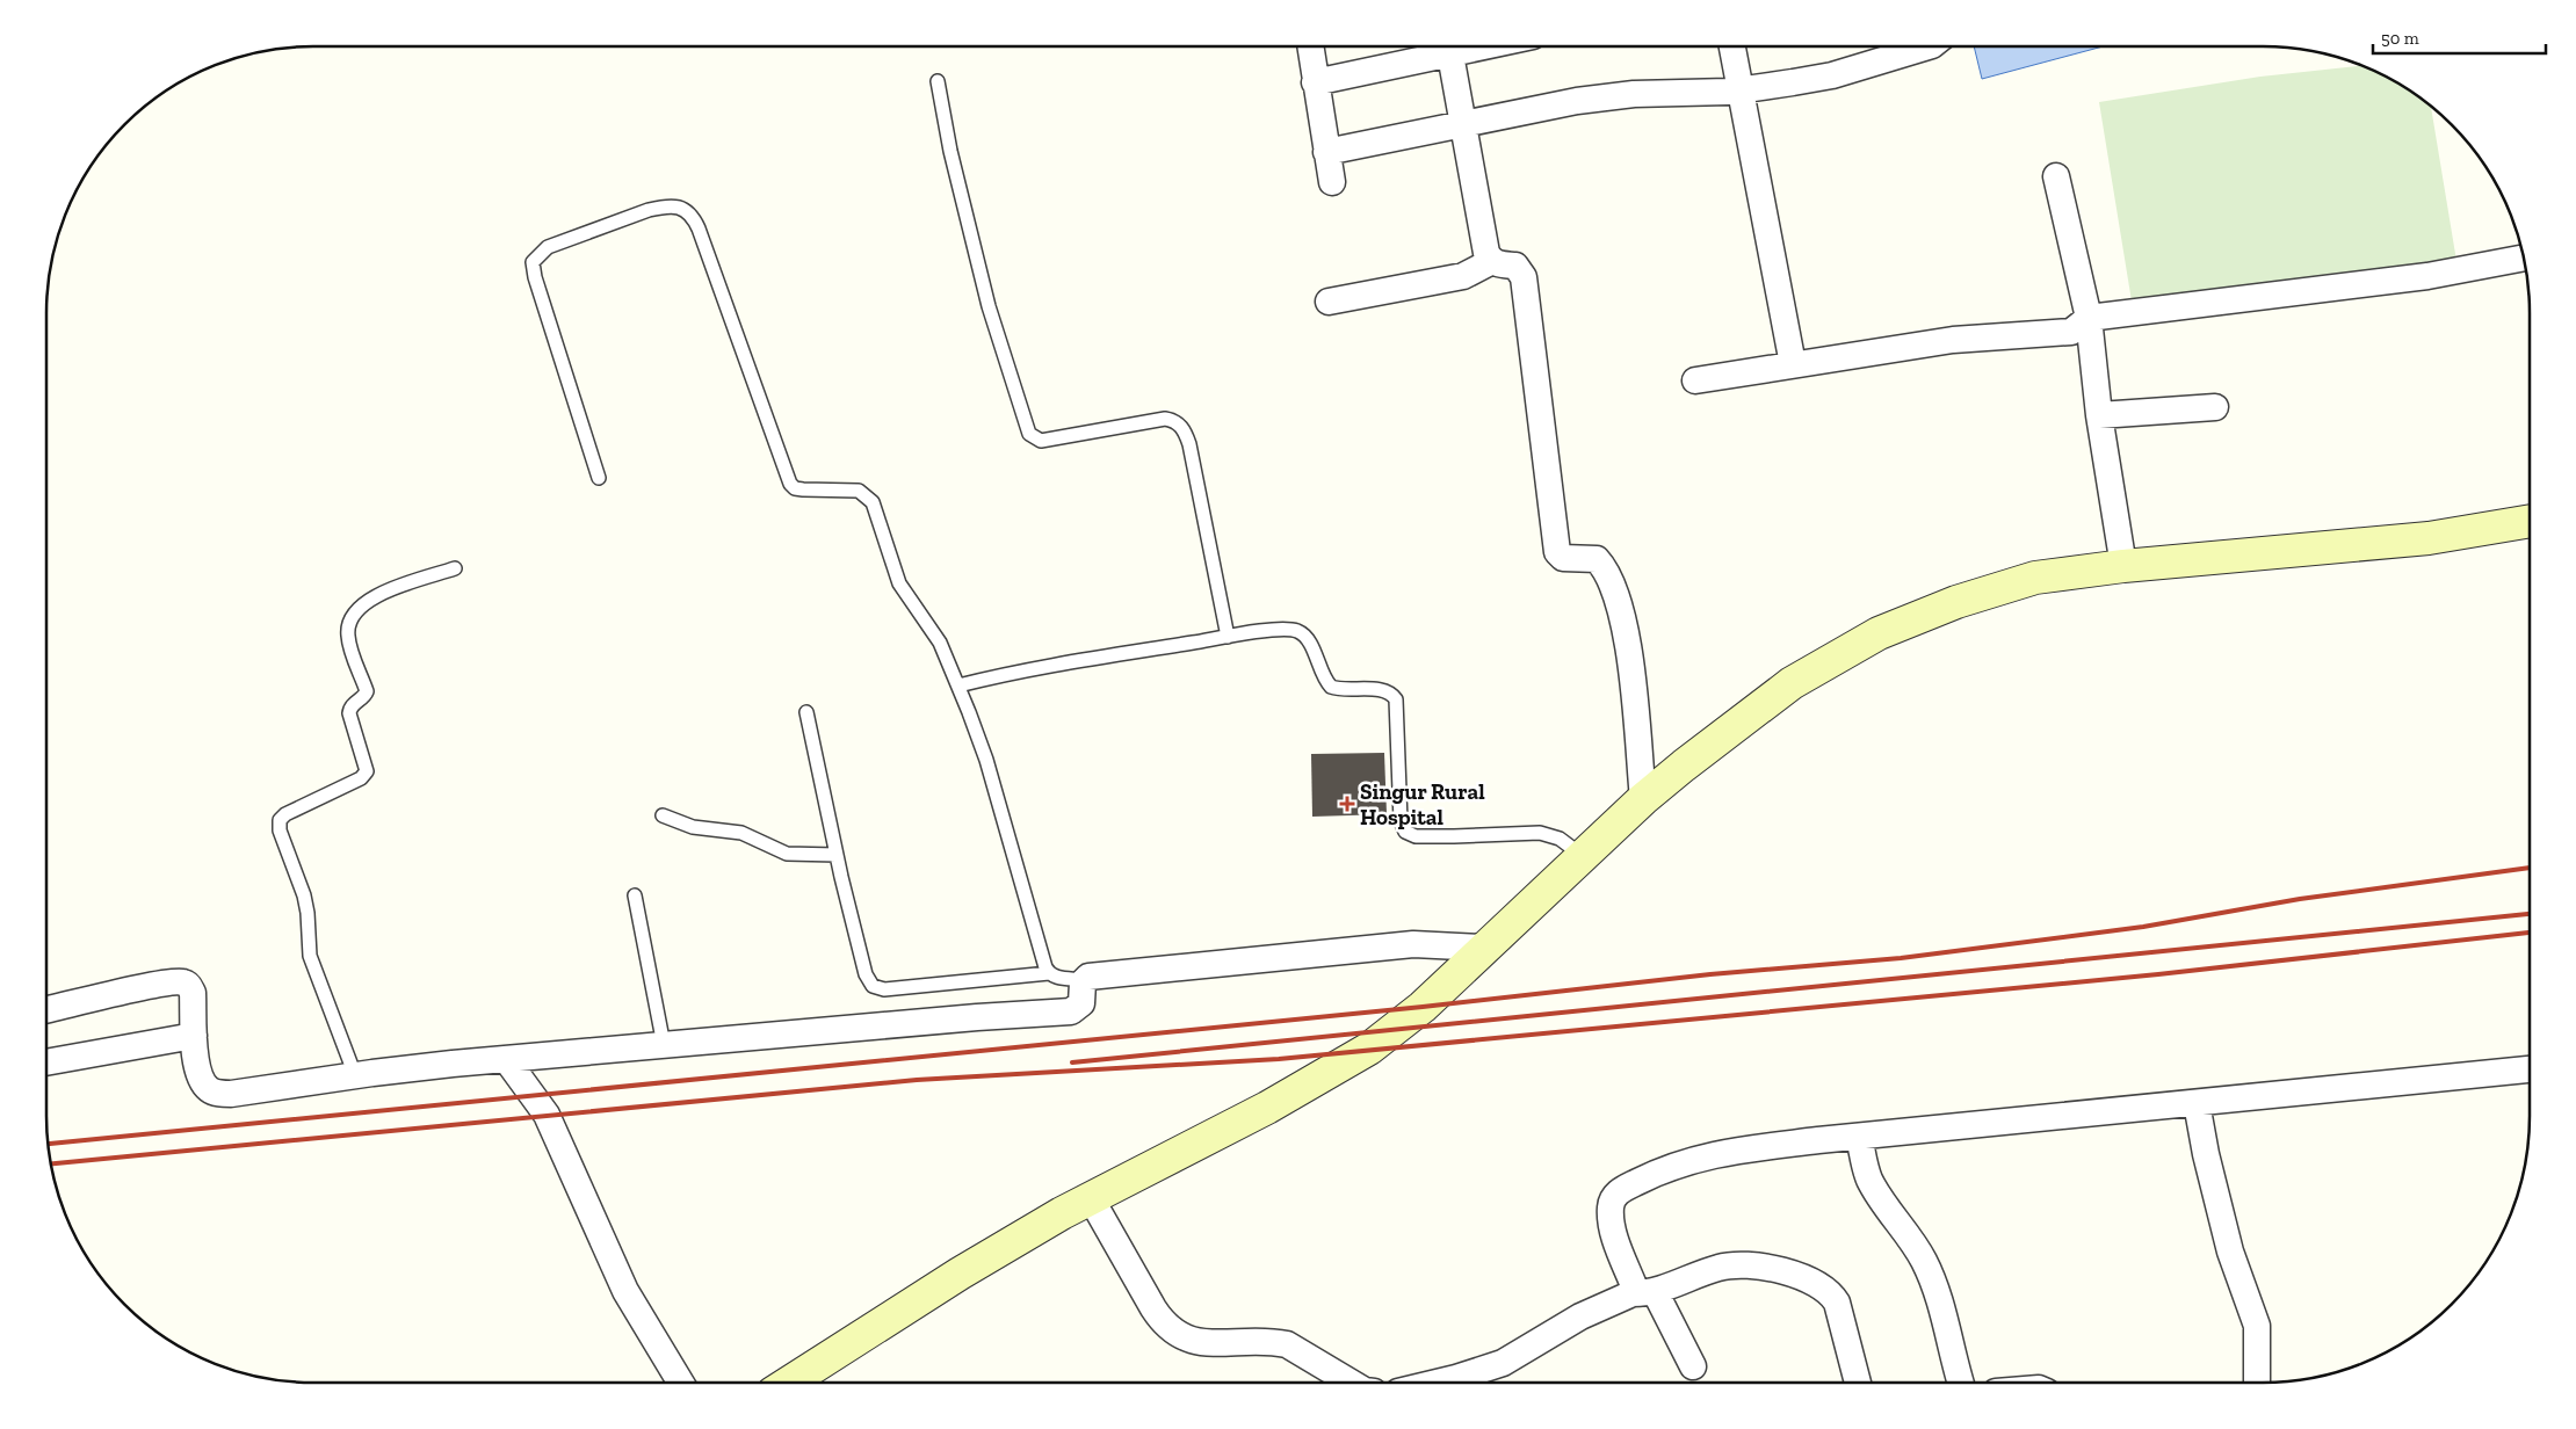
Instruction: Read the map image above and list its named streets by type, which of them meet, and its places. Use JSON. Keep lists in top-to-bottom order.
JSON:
{
  "places": {
    "health": ["Singur Rural Hospital"]
  },
  "scale_bar": "50 m"
}
